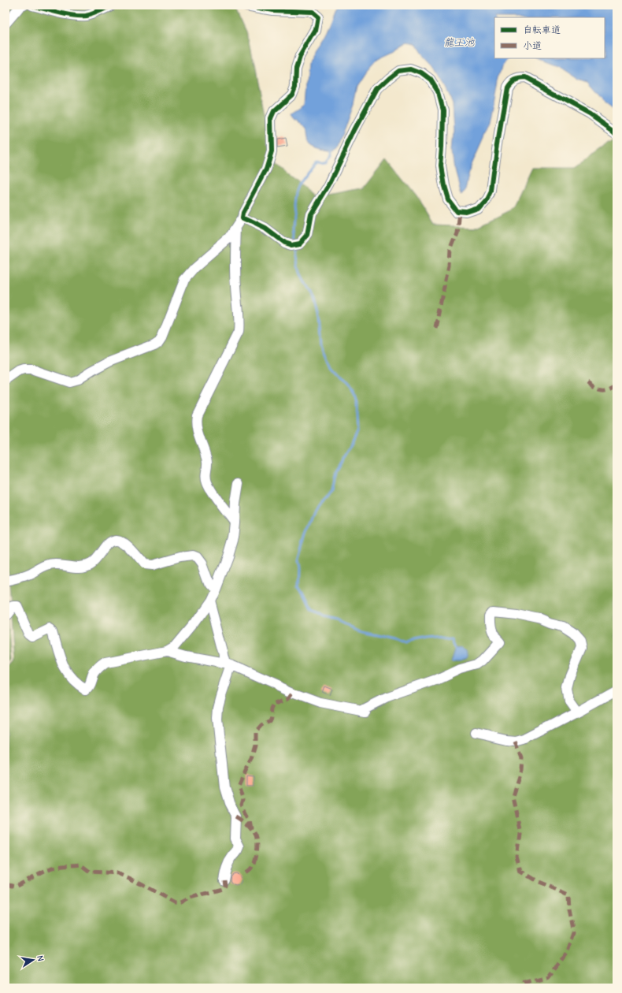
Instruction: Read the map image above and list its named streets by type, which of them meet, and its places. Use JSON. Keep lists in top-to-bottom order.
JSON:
{
  "water": ["龍王池"],
  "legend": ["自転車道", "小道"],
  "north": "right"
}
